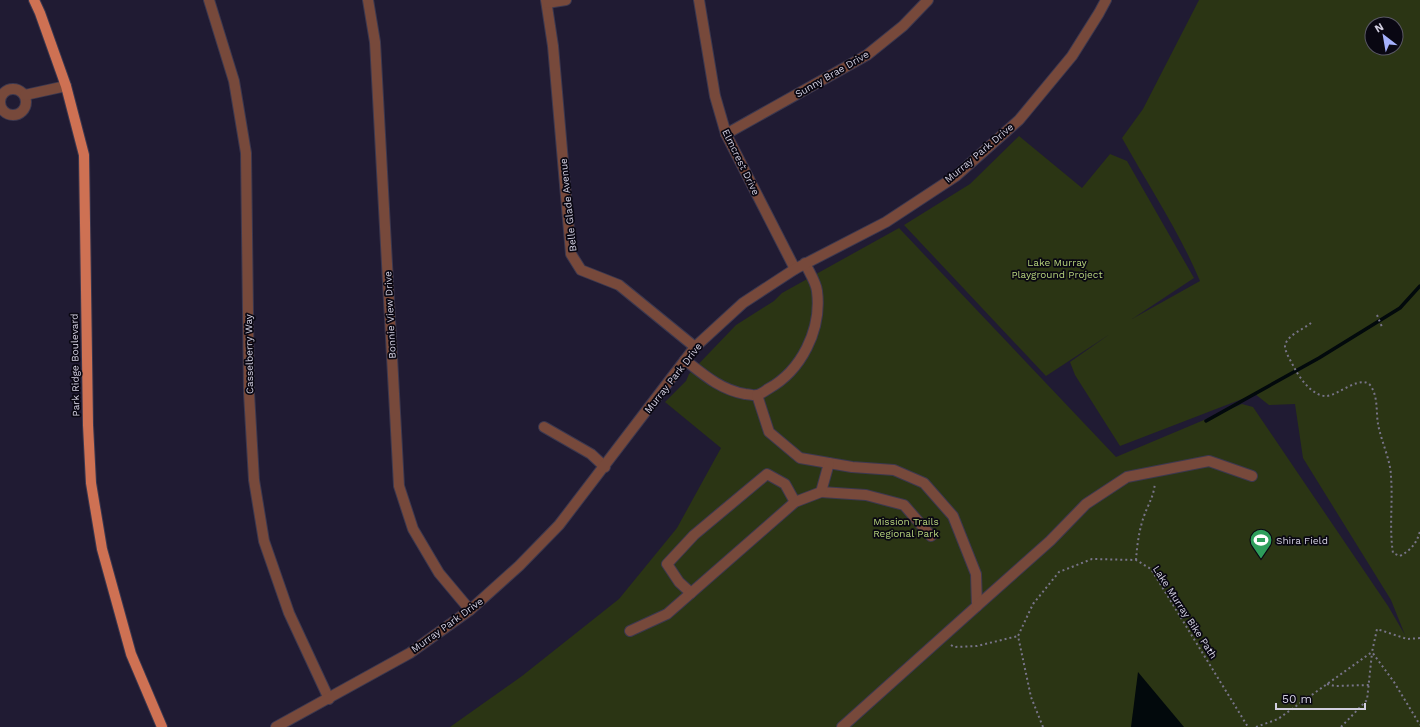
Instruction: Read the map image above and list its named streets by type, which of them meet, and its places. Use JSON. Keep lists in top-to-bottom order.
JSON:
{
  "streets": {
    "main road": ["Park Ridge Boulevard"],
    "street": [
      "Sunny Brae Drive",
      "Murray Park Drive",
      "Elmcrest Drive",
      "Belle Glade Avenue",
      "Bonnie View Drive",
      "Casselberry Way"
    ],
    "path": ["Lake Murray Bike Path"]
  },
  "crossings": [
    ["Sunny Brae Drive", "Elmcrest Drive"],
    ["Murray Park Drive", "Elmcrest Drive"],
    ["Murray Park Drive", "Belle Glade Avenue"],
    ["Murray Park Drive", "Bonnie View Drive"],
    ["Murray Park Drive", "Casselberry Way"]
  ],
  "parks": ["Lake Murray Playground Project", "Mission Trails Regional Park"],
  "places": {
    "sports": ["Shira Field"]
  },
  "scale_bar": "50 m",
  "north": "top left"
}
